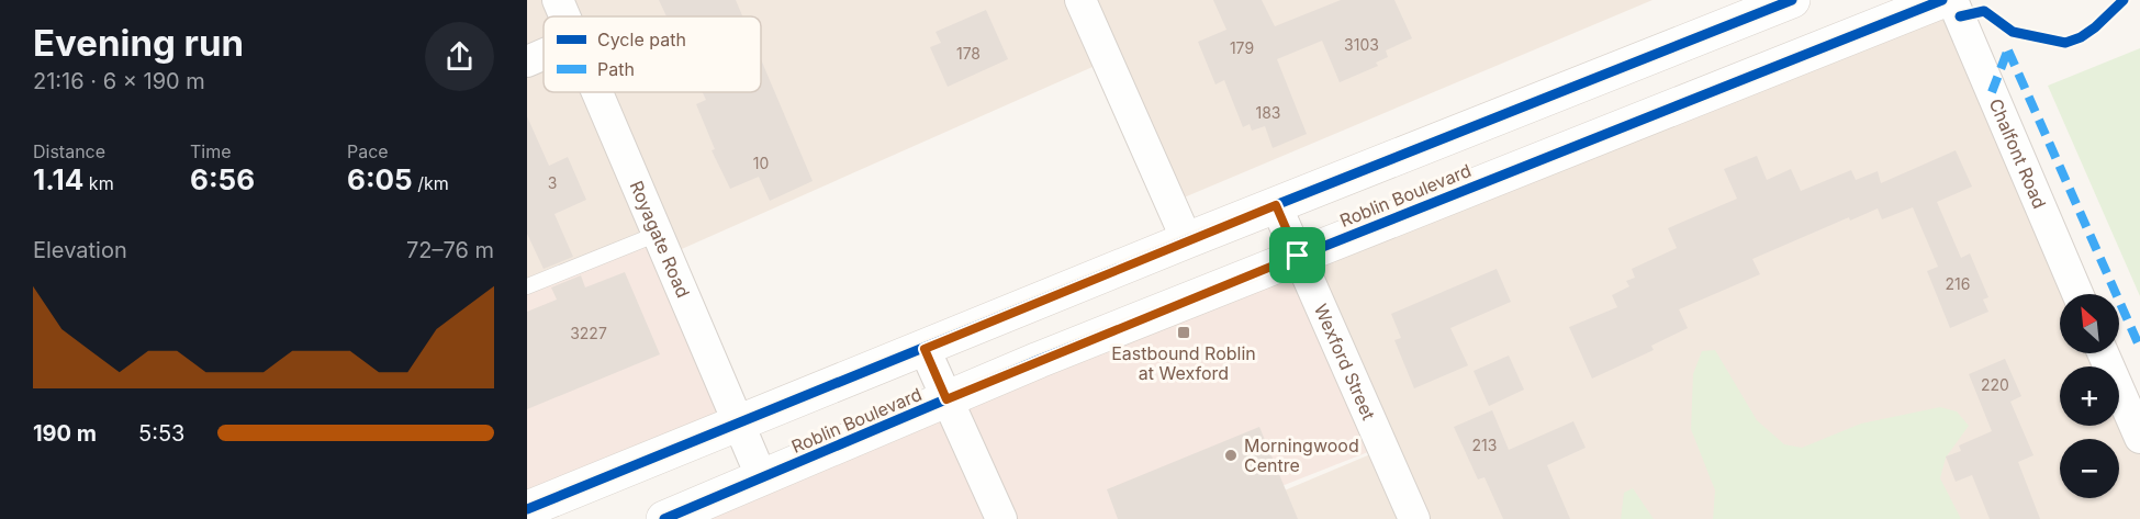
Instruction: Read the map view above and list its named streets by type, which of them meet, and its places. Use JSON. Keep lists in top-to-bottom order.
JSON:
{
  "streets": {
    "main road": ["Roblin Boulevard"],
    "street": ["Chalfont Road", "Royagate Road", "Wexford Street"]
  },
  "crossings": [
    ["Roblin Boulevard", "Royagate Road"],
    ["Roblin Boulevard", "Wexford Street"]
  ],
  "places": {
    "transit": ["Eastbound Roblin at Wexford"],
    "other": ["Morningwood Centre"]
  },
  "house_numbers": [
    "3103",
    "179",
    "178",
    "183",
    "10",
    "3",
    "216",
    "3227",
    "220",
    "213"
  ],
  "legend": ["Cycle path", "Path"],
  "north": "top left",
  "page": {
    "heading": ["Evening run", "21:16 · 6 × 190 m"],
    "stats": [
      ["Distance", "1.14 km"],
      ["Time", "6:56"],
      ["Pace", "6:05 /km"]
    ],
    "chart": ["Elevation", "72–76 m"],
    "map_buttons": ["+", "−"],
    "list": [
      {
        "name": "190 m",
        "note": "5:53"
      }
    ]
  }
}
